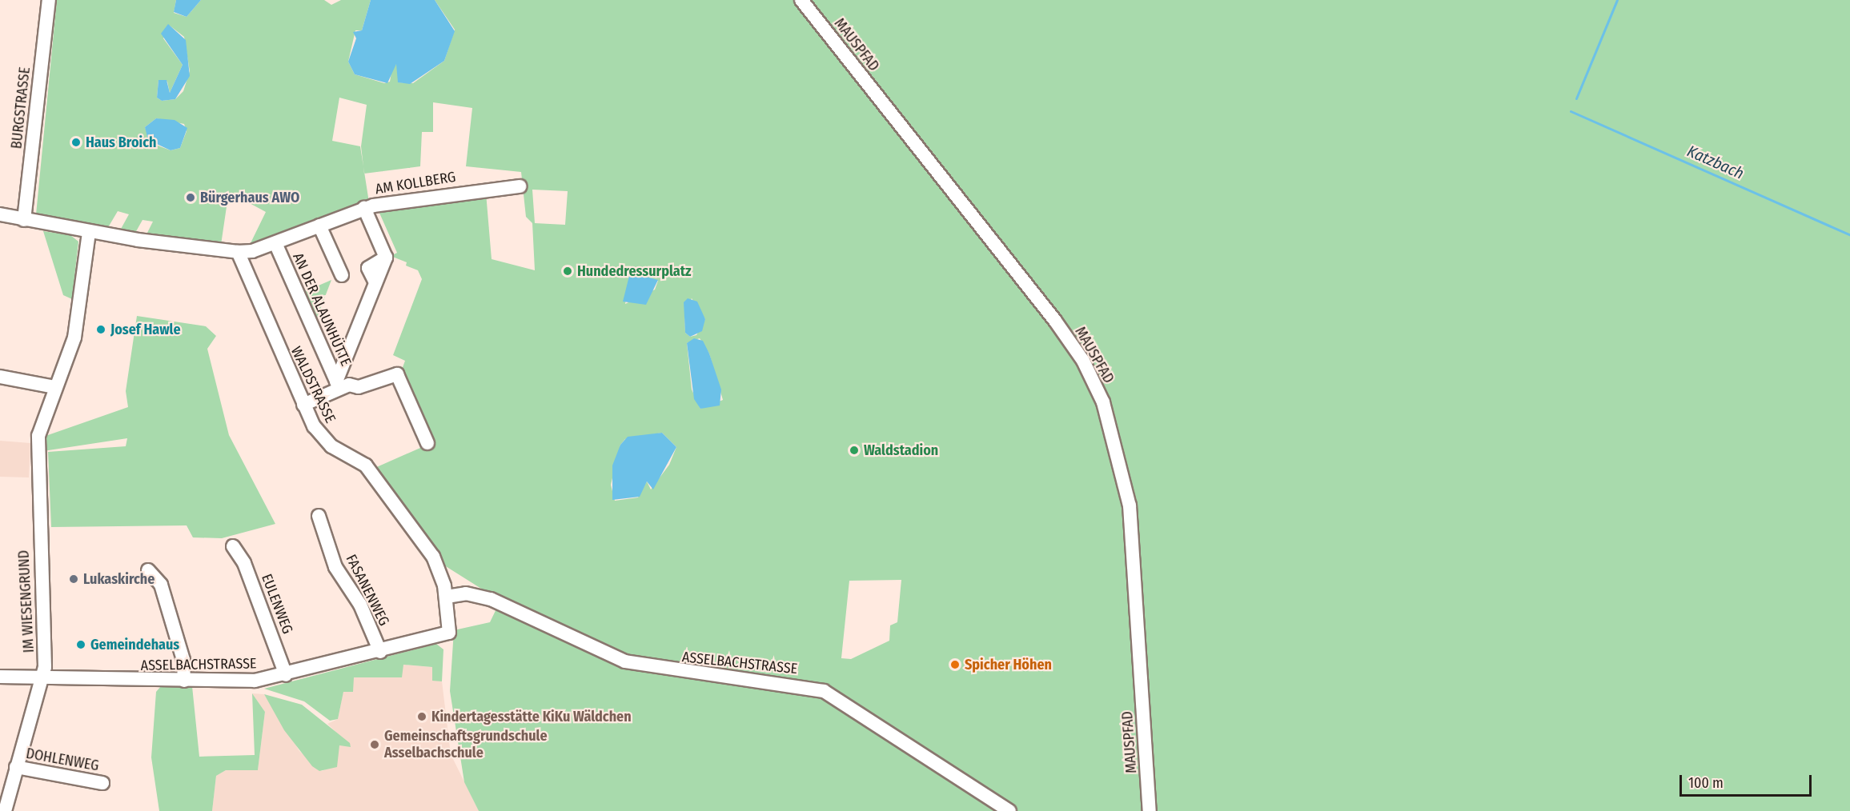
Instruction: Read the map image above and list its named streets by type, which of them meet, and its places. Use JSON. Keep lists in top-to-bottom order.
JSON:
{
  "streets": {
    "street": [
      "MAUSPFAD",
      "BURGSTRASSE",
      "AM KOLLBERG",
      "AN DER ALAUNHÜTTE",
      "WALDSTRASSE",
      "FASANENWEG",
      "IM WIESENGRUND",
      "EULENWEG",
      "ASSELBACHSTRASSE",
      "DOHLENWEG"
    ]
  },
  "crossings": [
    ["AM KOLLBERG", "AN DER ALAUNHÜTTE"],
    ["AM KOLLBERG", "WALDSTRASSE"],
    ["WALDSTRASSE", "ASSELBACHSTRASSE"],
    ["FASANENWEG", "ASSELBACHSTRASSE"],
    ["IM WIESENGRUND", "ASSELBACHSTRASSE"],
    ["IM WIESENGRUND", "DOHLENWEG"],
    ["EULENWEG", "ASSELBACHSTRASSE"]
  ],
  "water": ["Katzbach"],
  "places": [
    "Haus Broich",
    "Bürgerhaus AWO",
    "Hundedressurplatz",
    "Josef Hawle",
    "Waldstadion",
    "Lukaskirche",
    "Gemeindehaus",
    "Spicher Höhen",
    "Kindertagesstätte KiKu Wäldchen",
    "Gemeinschaftsgrundschule Asselbachschule"
  ],
  "scale_bar": "100 m"
}
